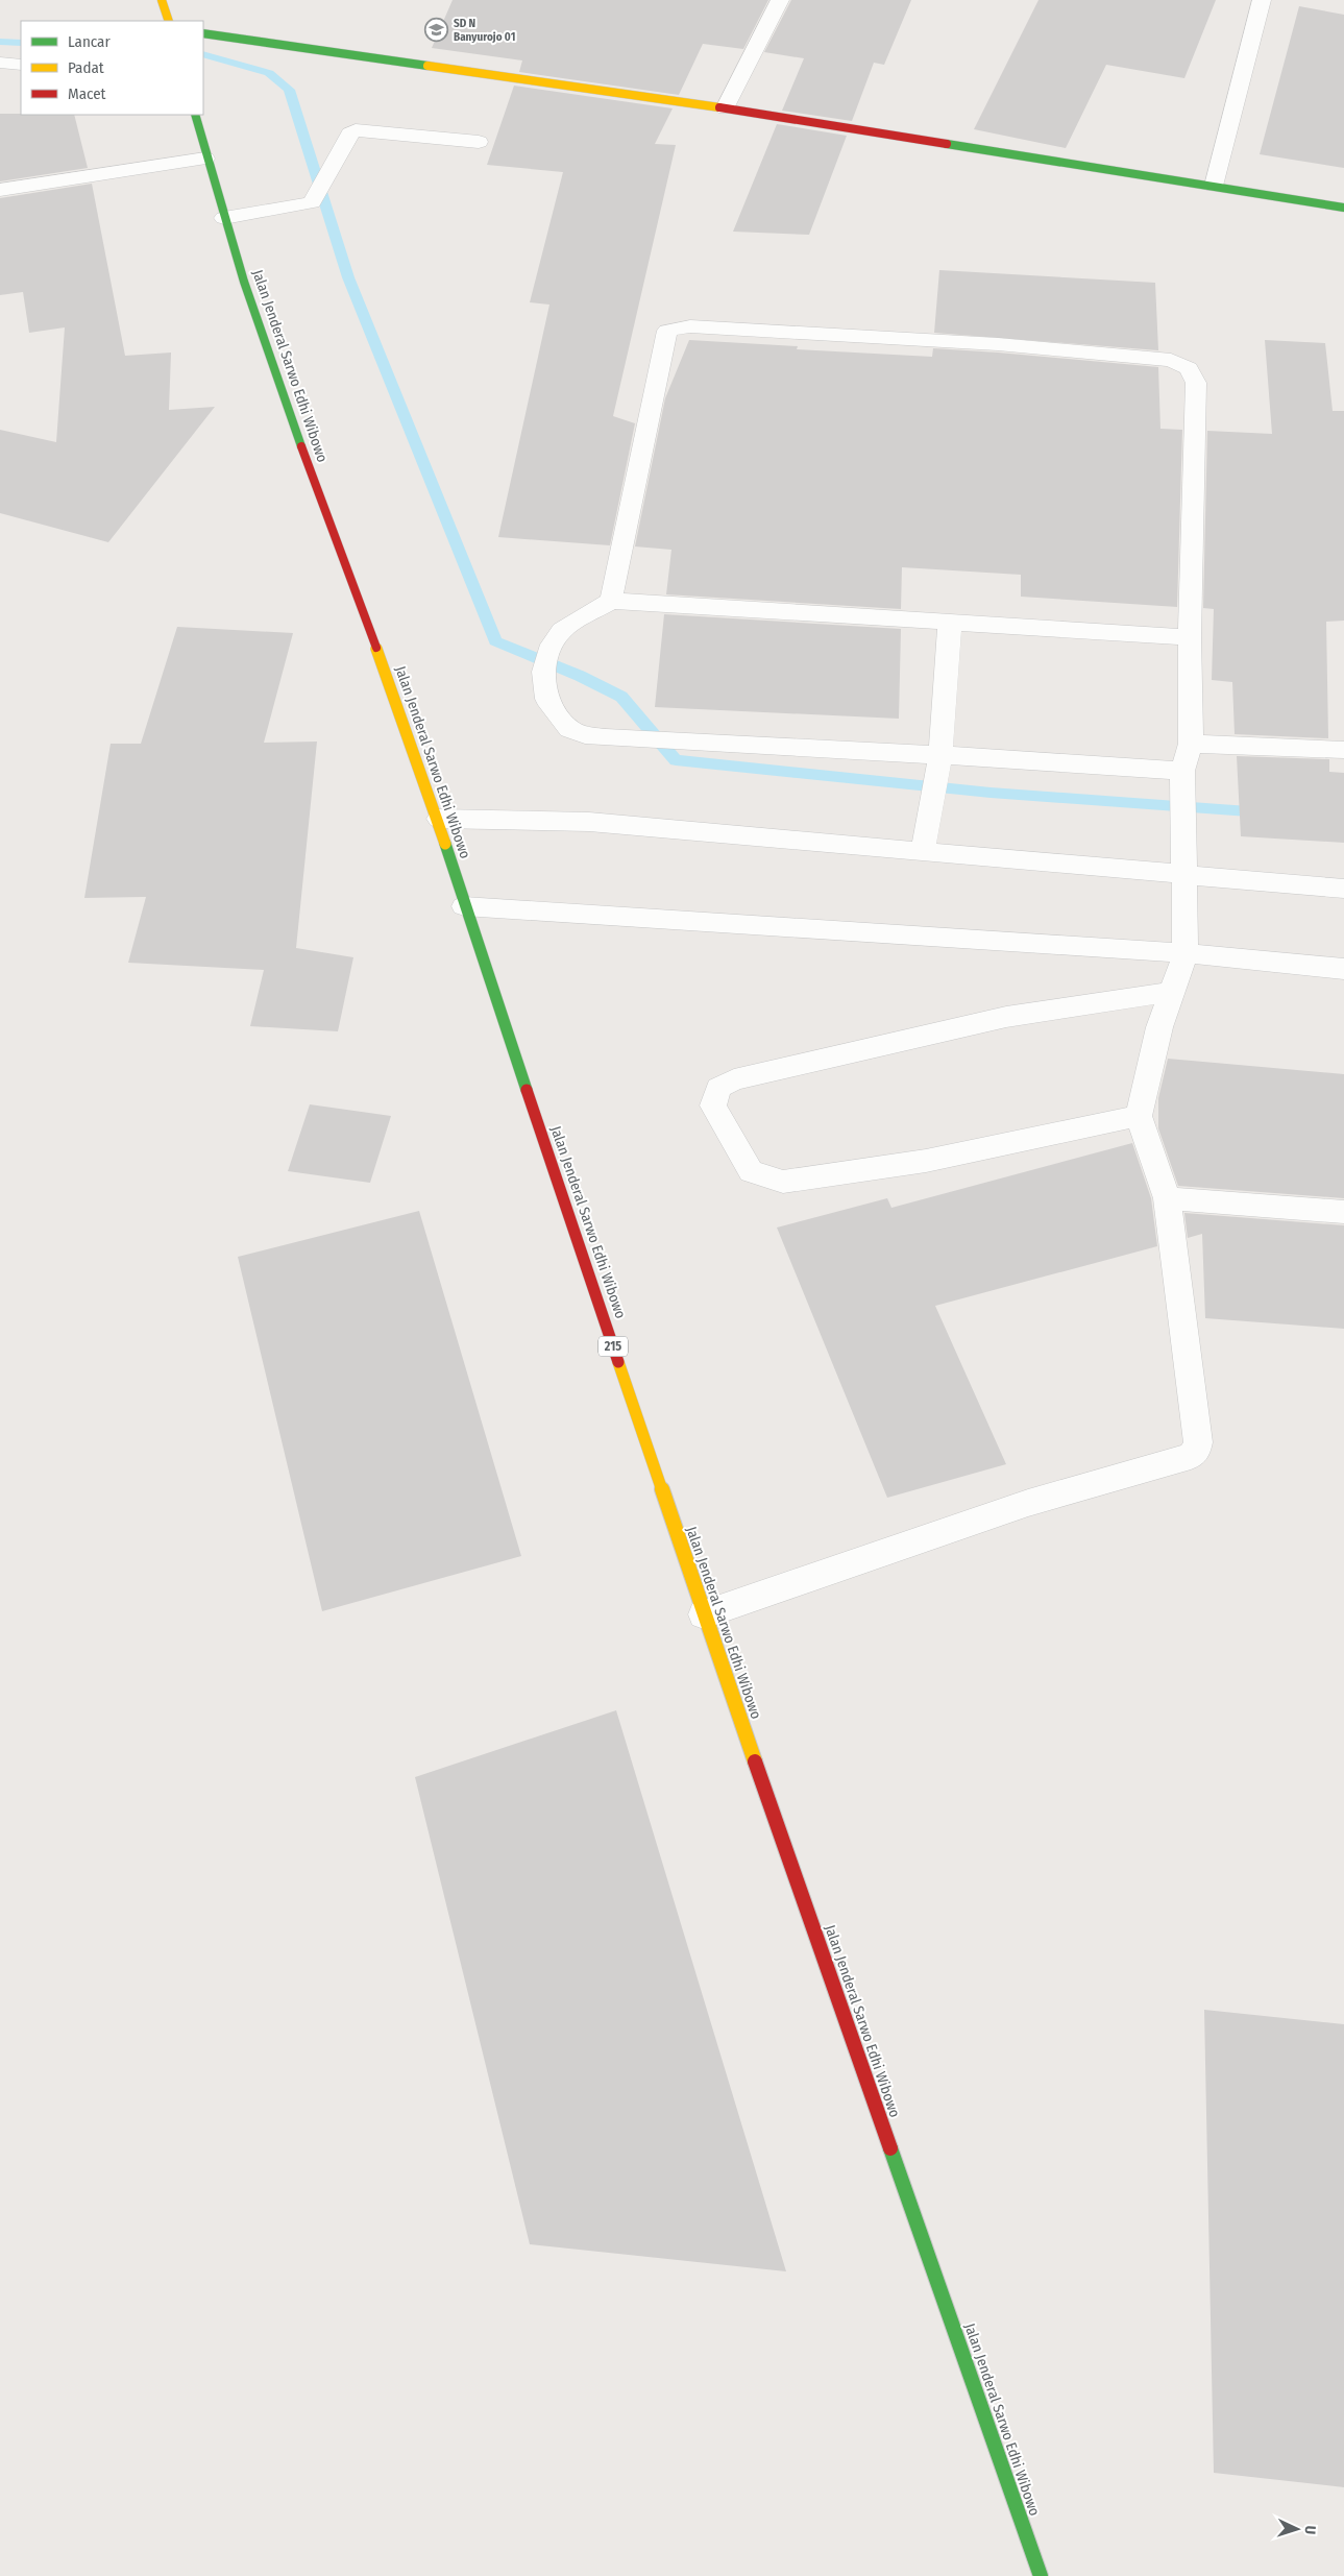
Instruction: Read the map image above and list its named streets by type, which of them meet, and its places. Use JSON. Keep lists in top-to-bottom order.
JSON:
{
  "streets": {
    "main road": ["Jalan Jenderal Sarwo Edhi Wibowo", "215"]
  },
  "places": {
    "school or university": ["SD N Banyurojo 01"]
  },
  "legend": ["Lancar", "Padat", "Macet"],
  "north": "right"
}
